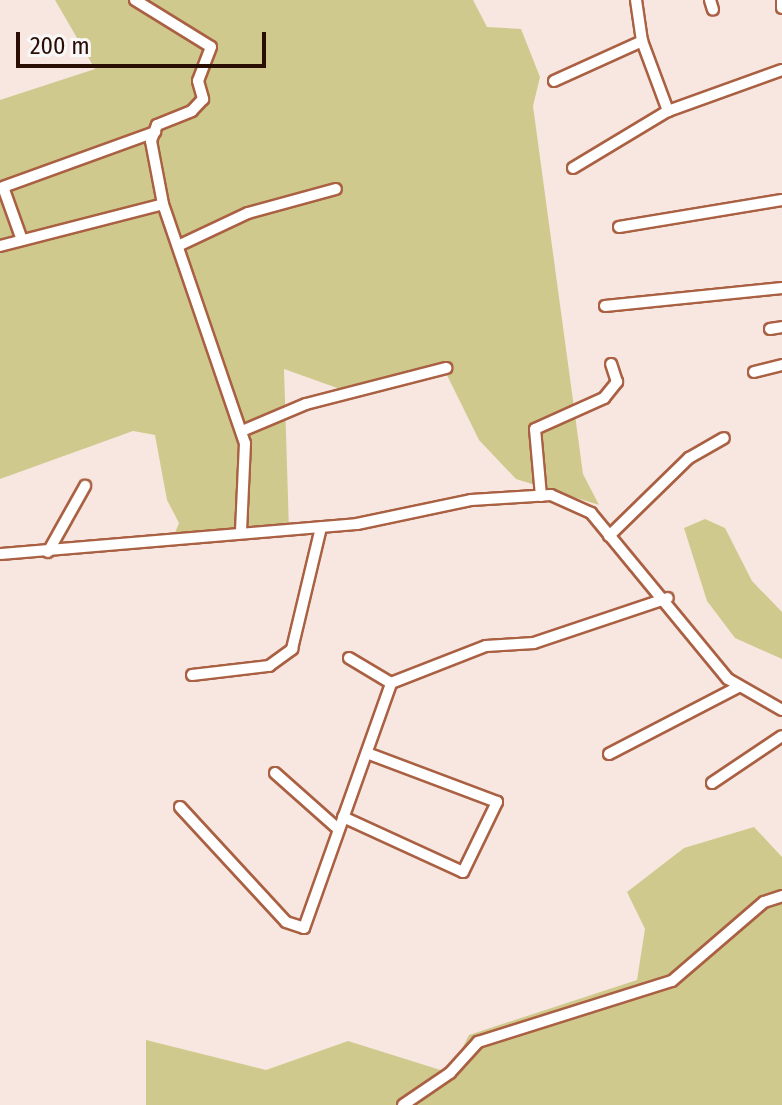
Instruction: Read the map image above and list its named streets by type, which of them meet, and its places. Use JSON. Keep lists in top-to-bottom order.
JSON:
{
  "scale_bar": "200 m"
}
